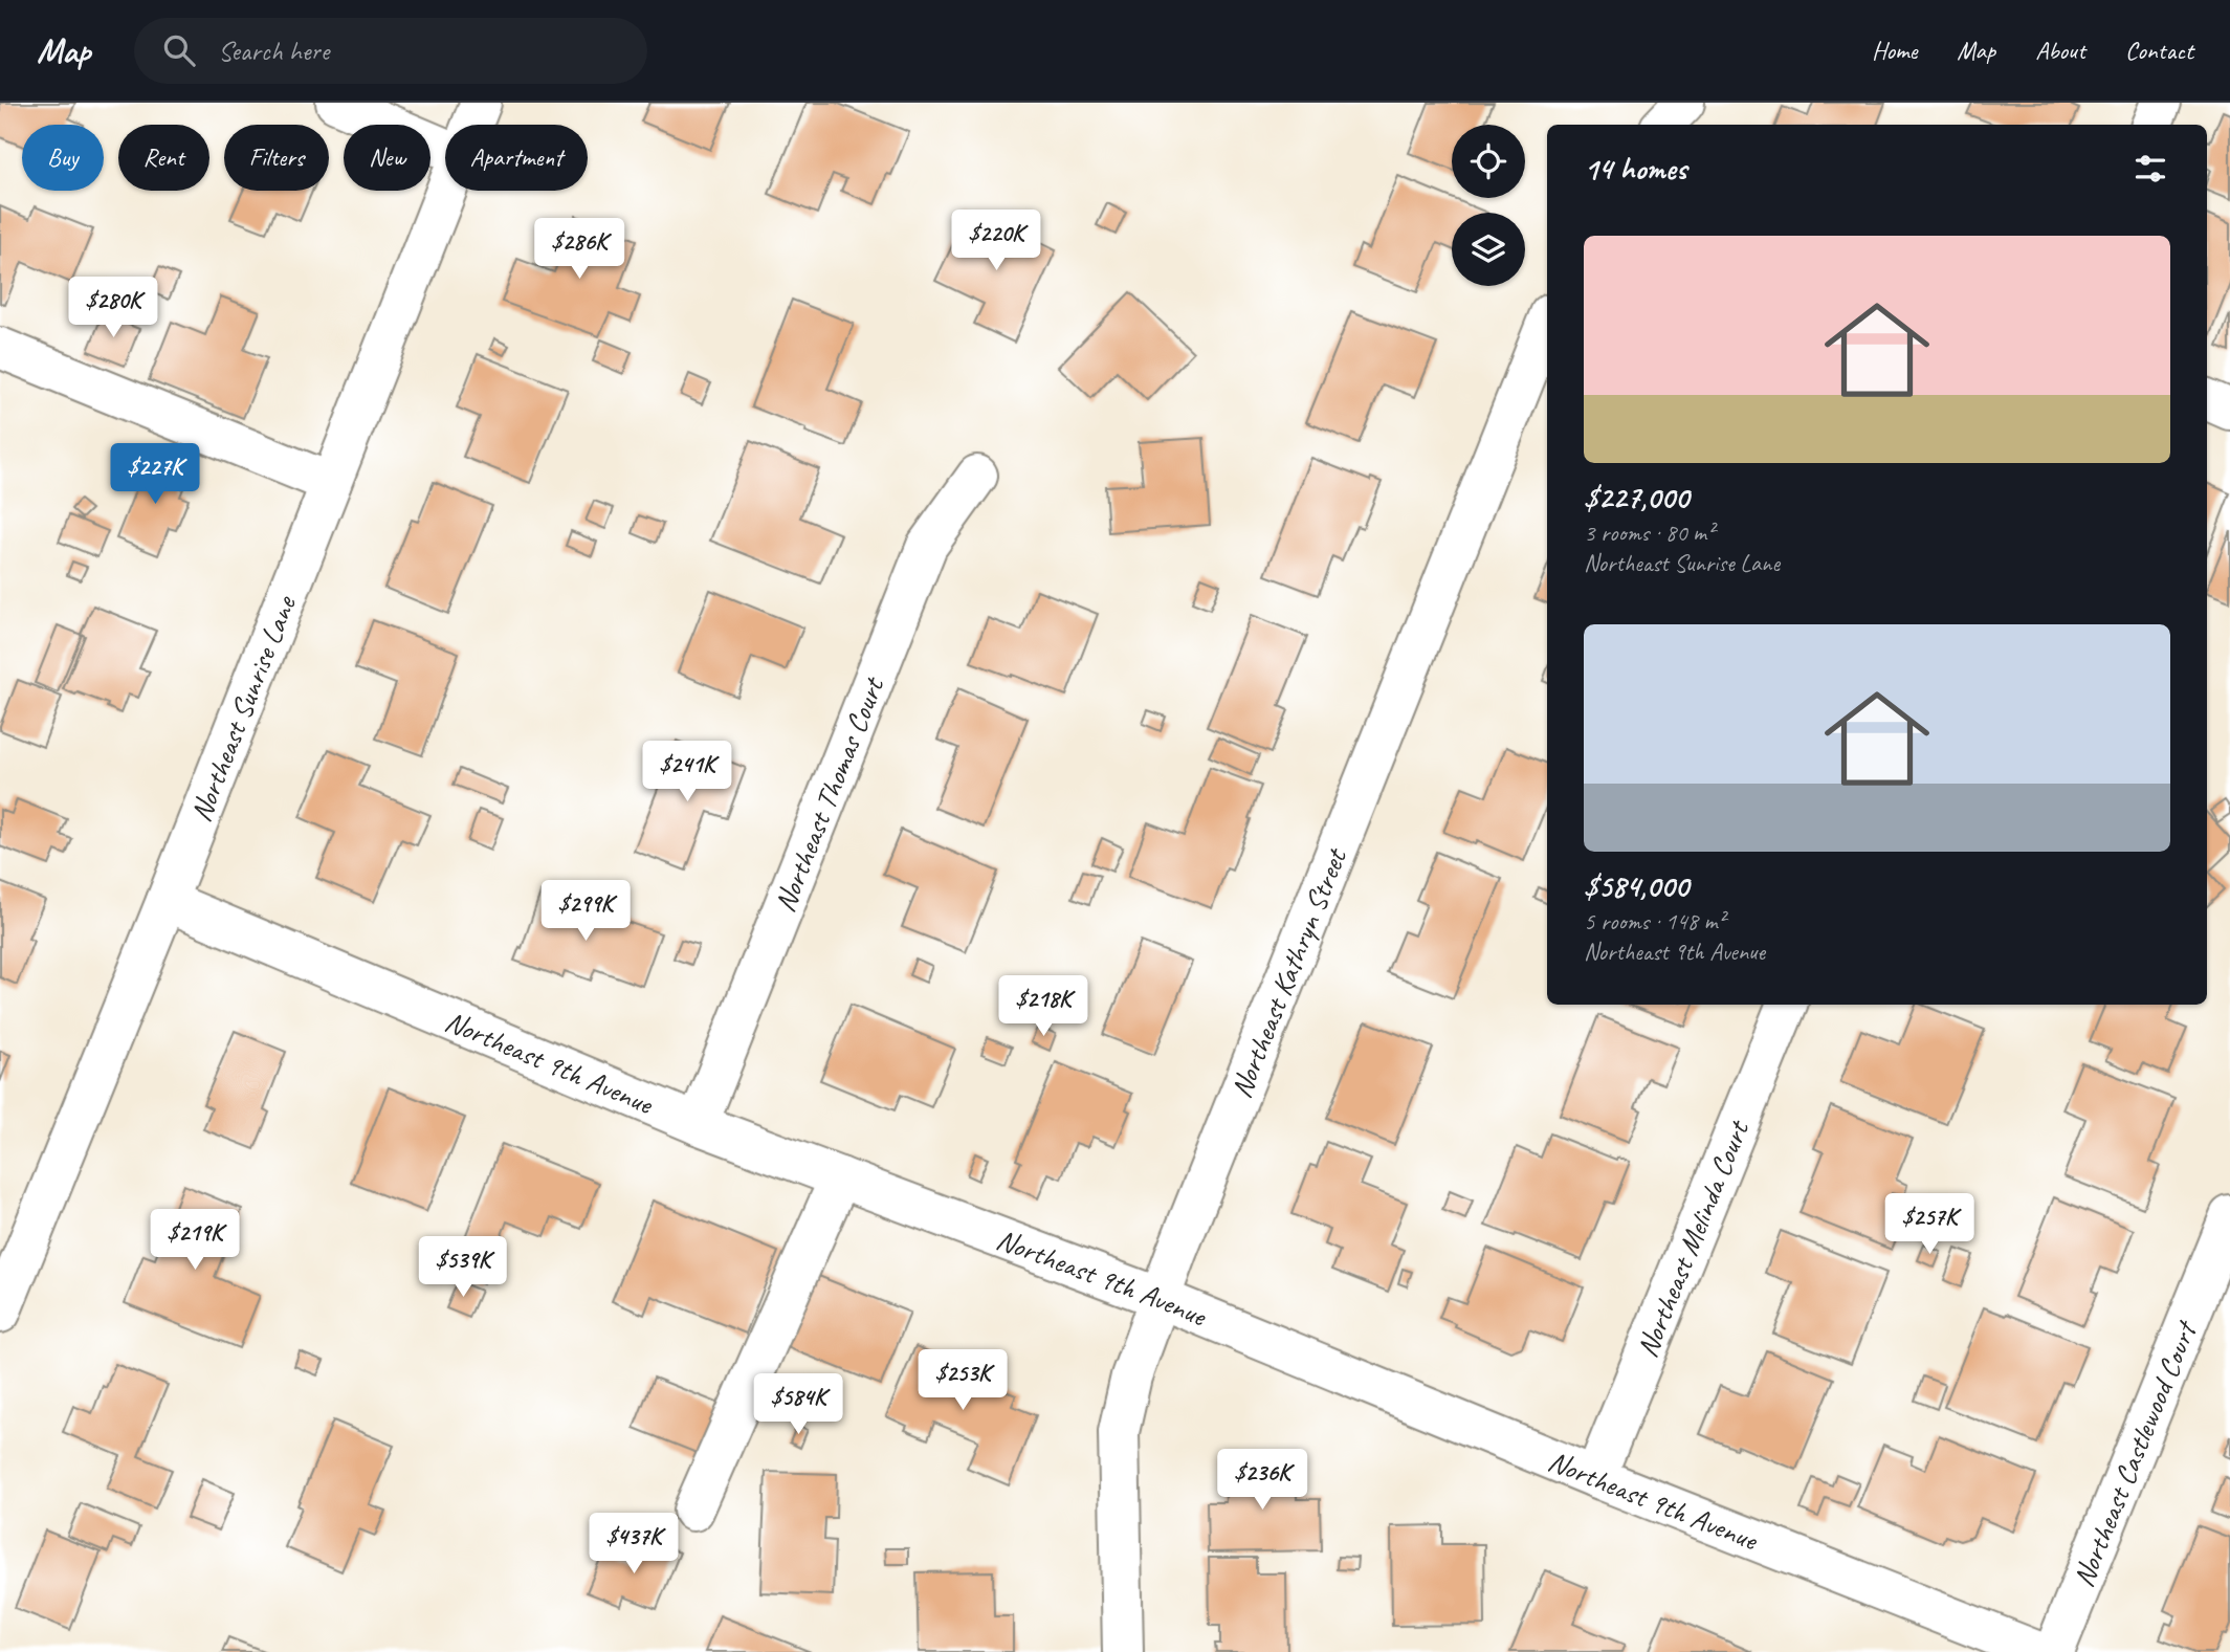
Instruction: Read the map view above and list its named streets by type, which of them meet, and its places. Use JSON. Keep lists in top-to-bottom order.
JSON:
{
  "streets": {
    "street": [
      "Northeast Sunrise Lane",
      "Northeast Thomas Court",
      "Northeast Kathryn Street",
      "Northeast 9th Avenue",
      "Northeast Melinda Court",
      "Northeast Castlewood Court"
    ]
  },
  "crossings": [
    ["Northeast Sunrise Lane", "Northeast 9th Avenue"],
    ["Northeast Thomas Court", "Northeast 9th Avenue"],
    ["Northeast Kathryn Street", "Northeast 9th Avenue"],
    ["Northeast 9th Avenue", "Northeast Melinda Court"]
  ],
  "page": {
    "header": "Map",
    "search": "Search here",
    "nav": [
      "Home",
      "Map",
      "About",
      "Contact"
    ],
    "chip": [
      "Buy",
      "Rent",
      "Filters",
      "New",
      "Apartment"
    ],
    "heading": "14 homes",
    "price": [
      "$220K",
      "$286K",
      "$280K",
      "$227K",
      "$241K",
      "$299K",
      "$218K",
      "$257K",
      "$219K",
      "$539K",
      "$253K",
      "$584K",
      "$236K",
      "$437K"
    ],
    "list": [
      {
        "name": "$227,000",
        "note": "3 rooms · 80 m² · Northeast Sunrise Lane"
      },
      {
        "name": "$584,000",
        "note": "5 rooms · 148 m² · Northeast 9th Avenue"
      }
    ]
  }
}
